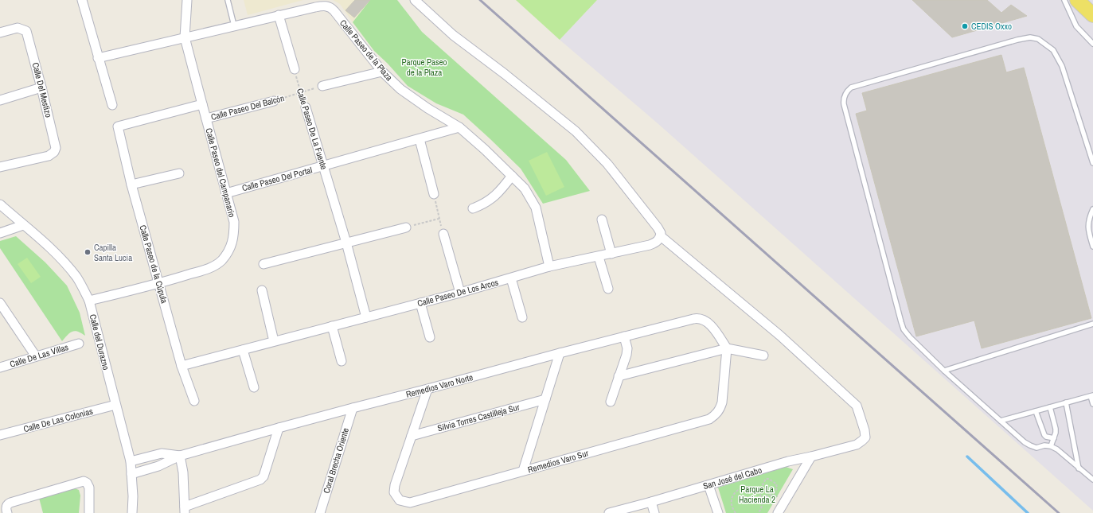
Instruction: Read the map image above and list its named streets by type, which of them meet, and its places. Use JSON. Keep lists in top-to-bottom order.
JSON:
{
  "streets": {
    "street": [
      "Calle Paseo de la Plaza",
      "Calle Del Mestizo",
      "Calle Paseo Del Balcón",
      "Calle Paseo De La Fuente",
      "Calle Paseo del Campanario",
      "Calle Paseo Del Portal",
      "Calle Paseo de la Cúpula",
      "Calle Paseo De Los Arcos",
      "Calle del Durazno",
      "Calle De Las Villas",
      "Remedios Varo Norte",
      "Silvia Torres Castilleja Sur",
      "Calle De Las Colonias",
      "Coral Brecha Oriente",
      "Remedios Varo Sur",
      "San José del Cabo"
    ]
  },
  "crossings": [
    ["Calle Paseo de la Plaza", "Calle Paseo del Campanario"],
    ["Calle Paseo de la Plaza", "Calle Paseo Del Portal"],
    ["Calle Paseo de la Plaza", "Calle Paseo De Los Arcos"],
    ["Calle Paseo Del Balcón", "Calle Paseo De La Fuente"],
    ["Calle Paseo Del Balcón", "Calle Paseo del Campanario"],
    ["Calle Paseo Del Balcón", "Calle Paseo de la Cúpula"],
    ["Calle Paseo De La Fuente", "Calle Paseo Del Portal"],
    ["Calle Paseo De La Fuente", "Calle Paseo De Los Arcos"],
    ["Calle Paseo del Campanario", "Calle Paseo Del Portal"],
    ["Calle Paseo del Campanario", "Calle Paseo de la Cúpula"],
    ["Calle Paseo del Campanario", "Calle del Durazno"],
    ["Calle Paseo de la Cúpula", "Calle Paseo De Los Arcos"],
    ["Calle Paseo De Los Arcos", "San José del Cabo"],
    ["Calle del Durazno", "Remedios Varo Norte"],
    ["Calle del Durazno", "Calle De Las Colonias"],
    ["Remedios Varo Norte", "Coral Brecha Oriente"],
    ["Remedios Varo Norte", "Remedios Varo Sur"],
    ["Silvia Torres Castilleja Sur", "Remedios Varo Sur"]
  ],
  "parks": ["Parque Paseo de la Plaza", "Parque La Hacienda 2"],
  "places": ["CEDIS Oxxo", "Capilla Santa Lucia"]
}
